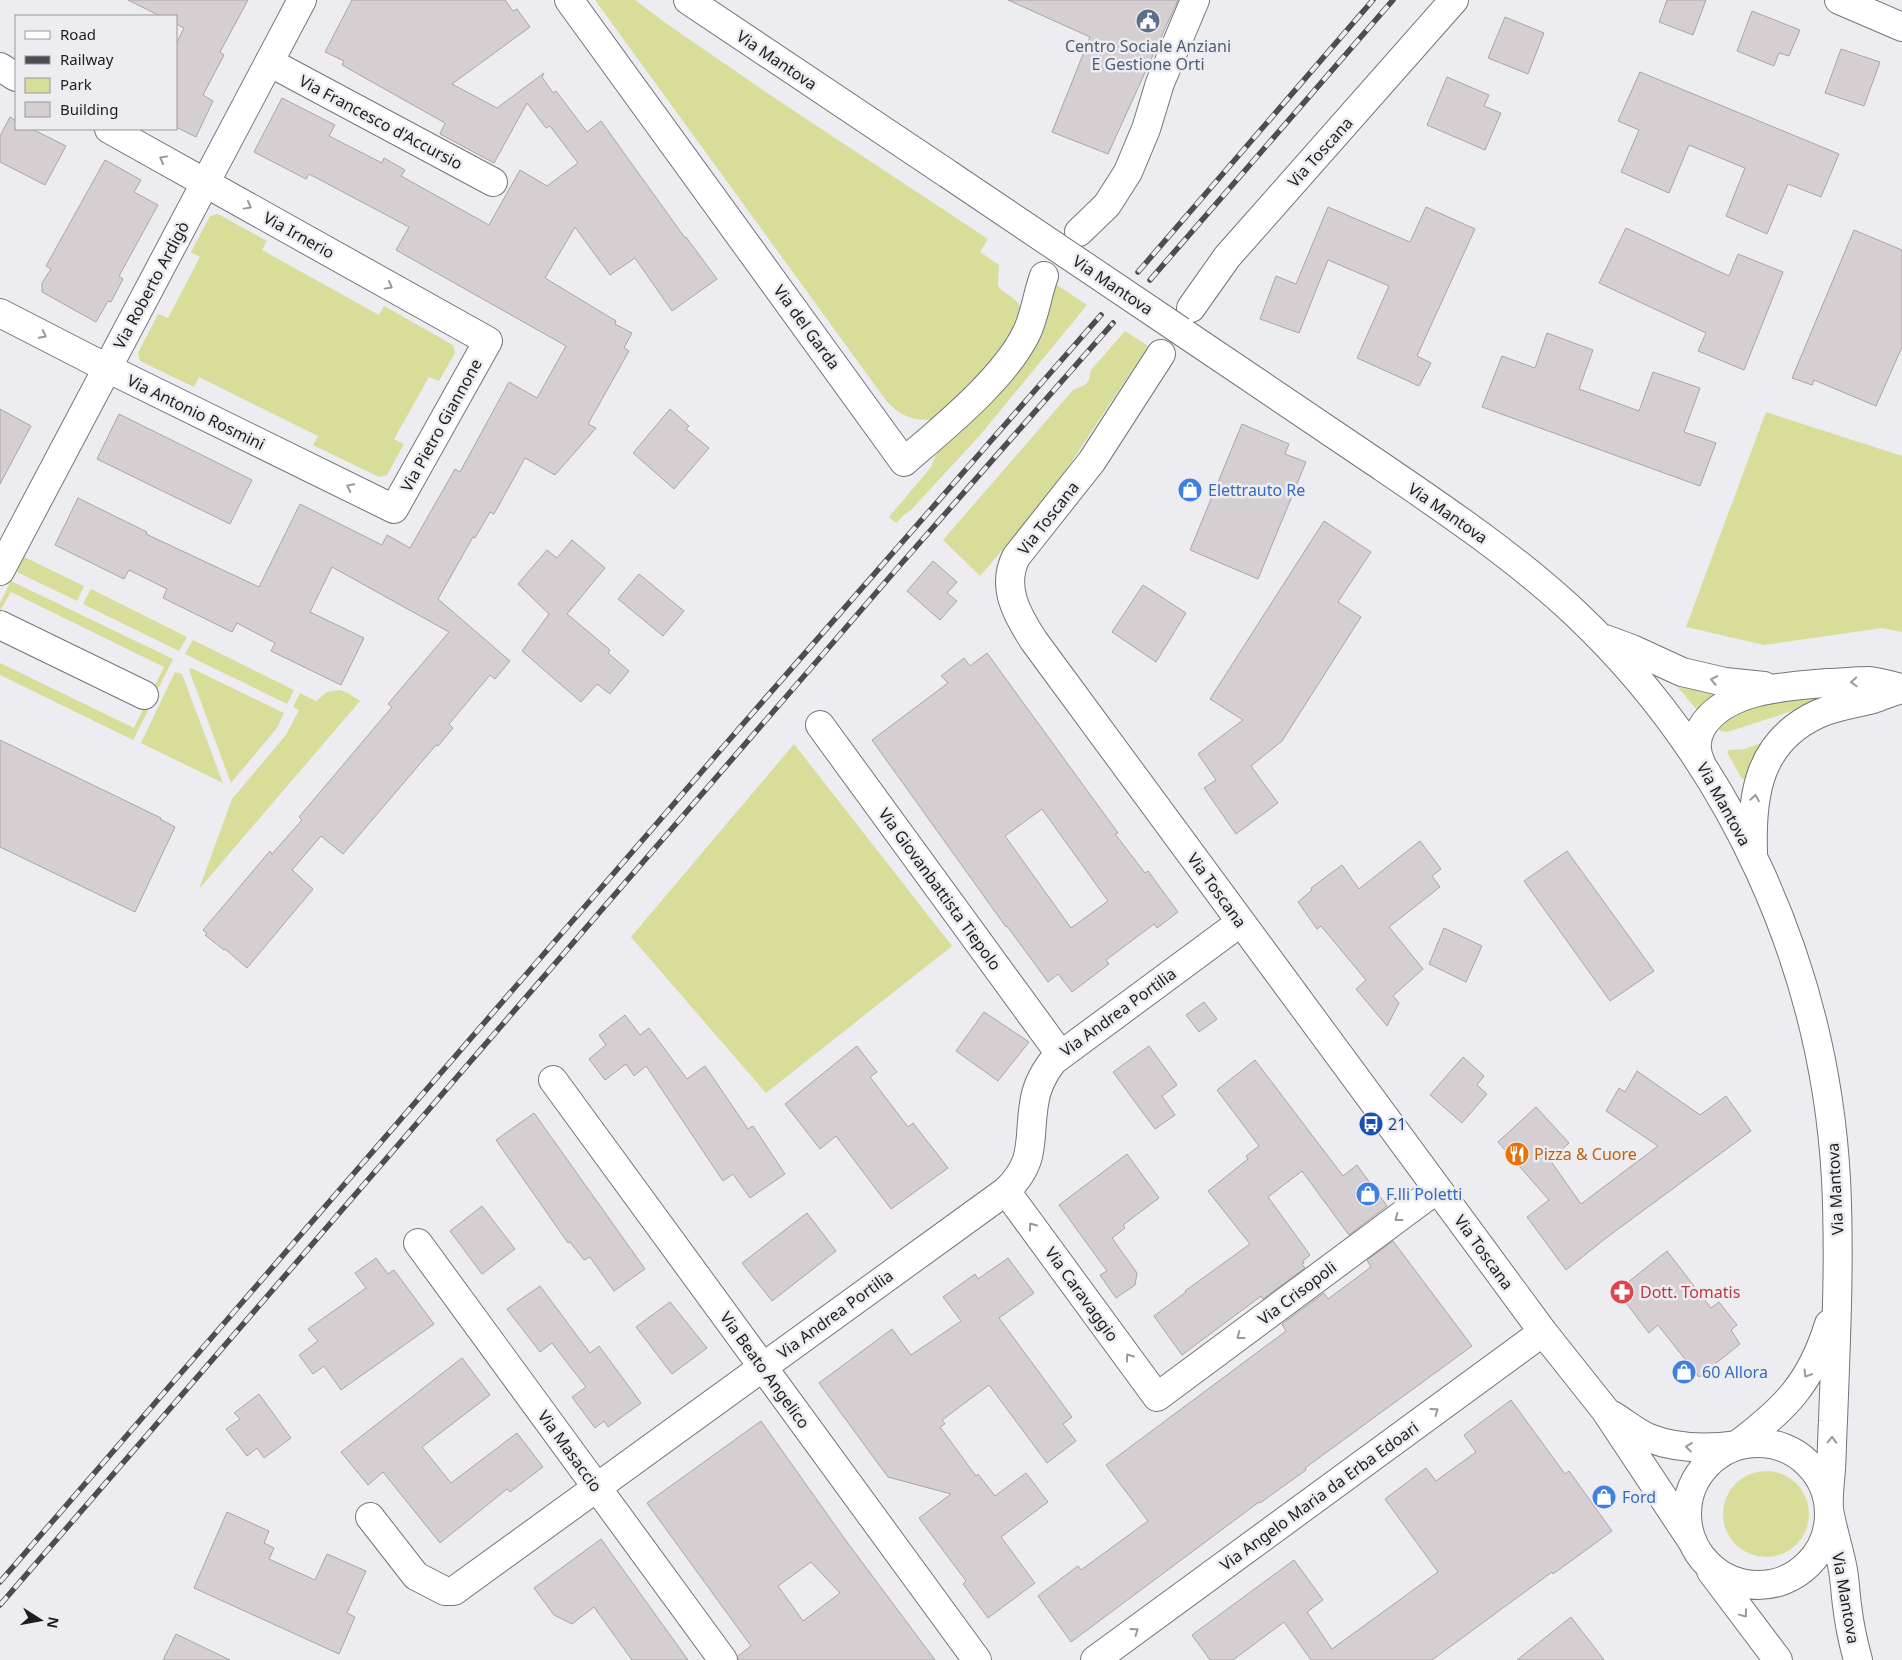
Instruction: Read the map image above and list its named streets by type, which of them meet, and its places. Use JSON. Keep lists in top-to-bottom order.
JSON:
{
  "streets": {
    "street": [
      "Via Mantova",
      "Via Francesco d'Accursio",
      "Via Toscana",
      "Via Irnerio",
      "Via Roberto Ardigò",
      "Via del Garda",
      "Via Antonio Rosmini",
      "Via Pietro Giannone",
      "Via Giovanbattista Tiepolo",
      "Via Andrea Portilia",
      "Via Crisopoli",
      "Via Caravaggio",
      "Via Beato Angelico",
      "Via Masaccio",
      "Via Angelo Maria da Erba Edoari"
    ]
  },
  "crossings": [
    ["Via Mantova", "Via Toscana"],
    ["Via Francesco d'Accursio", "Via Roberto Ardigò"],
    ["Via Toscana", "Via Andrea Portilia"],
    ["Via Toscana", "Via Crisopoli"],
    ["Via Toscana", "Via Angelo Maria da Erba Edoari"],
    ["Via Irnerio", "Via Roberto Ardigò"],
    ["Via Irnerio", "Via Pietro Giannone"],
    ["Via Roberto Ardigò", "Via Antonio Rosmini"],
    ["Via Antonio Rosmini", "Via Pietro Giannone"],
    ["Via Giovanbattista Tiepolo", "Via Andrea Portilia"],
    ["Via Andrea Portilia", "Via Caravaggio"],
    ["Via Andrea Portilia", "Via Beato Angelico"],
    ["Via Andrea Portilia", "Via Masaccio"],
    ["Via Crisopoli", "Via Caravaggio"]
  ],
  "one_way": ["Via Crisopoli", "Via Caravaggio", "Via Angelo Maria da Erba Edoari"],
  "places": {
    "public building": ["Centro Sociale Anziani E Gestione Orti"],
    "shop": [
      "Elettrauto Re",
      "F.lli Poletti",
      "60 Allora",
      "Ford"
    ],
    "bus stop": ["21"],
    "restaurant": ["Pizza & Cuore"],
    "pharmacy": ["Dott. Tomatis"]
  },
  "legend": [
    "Road",
    "Railway",
    "Park",
    "Building"
  ],
  "north": "right"
}
